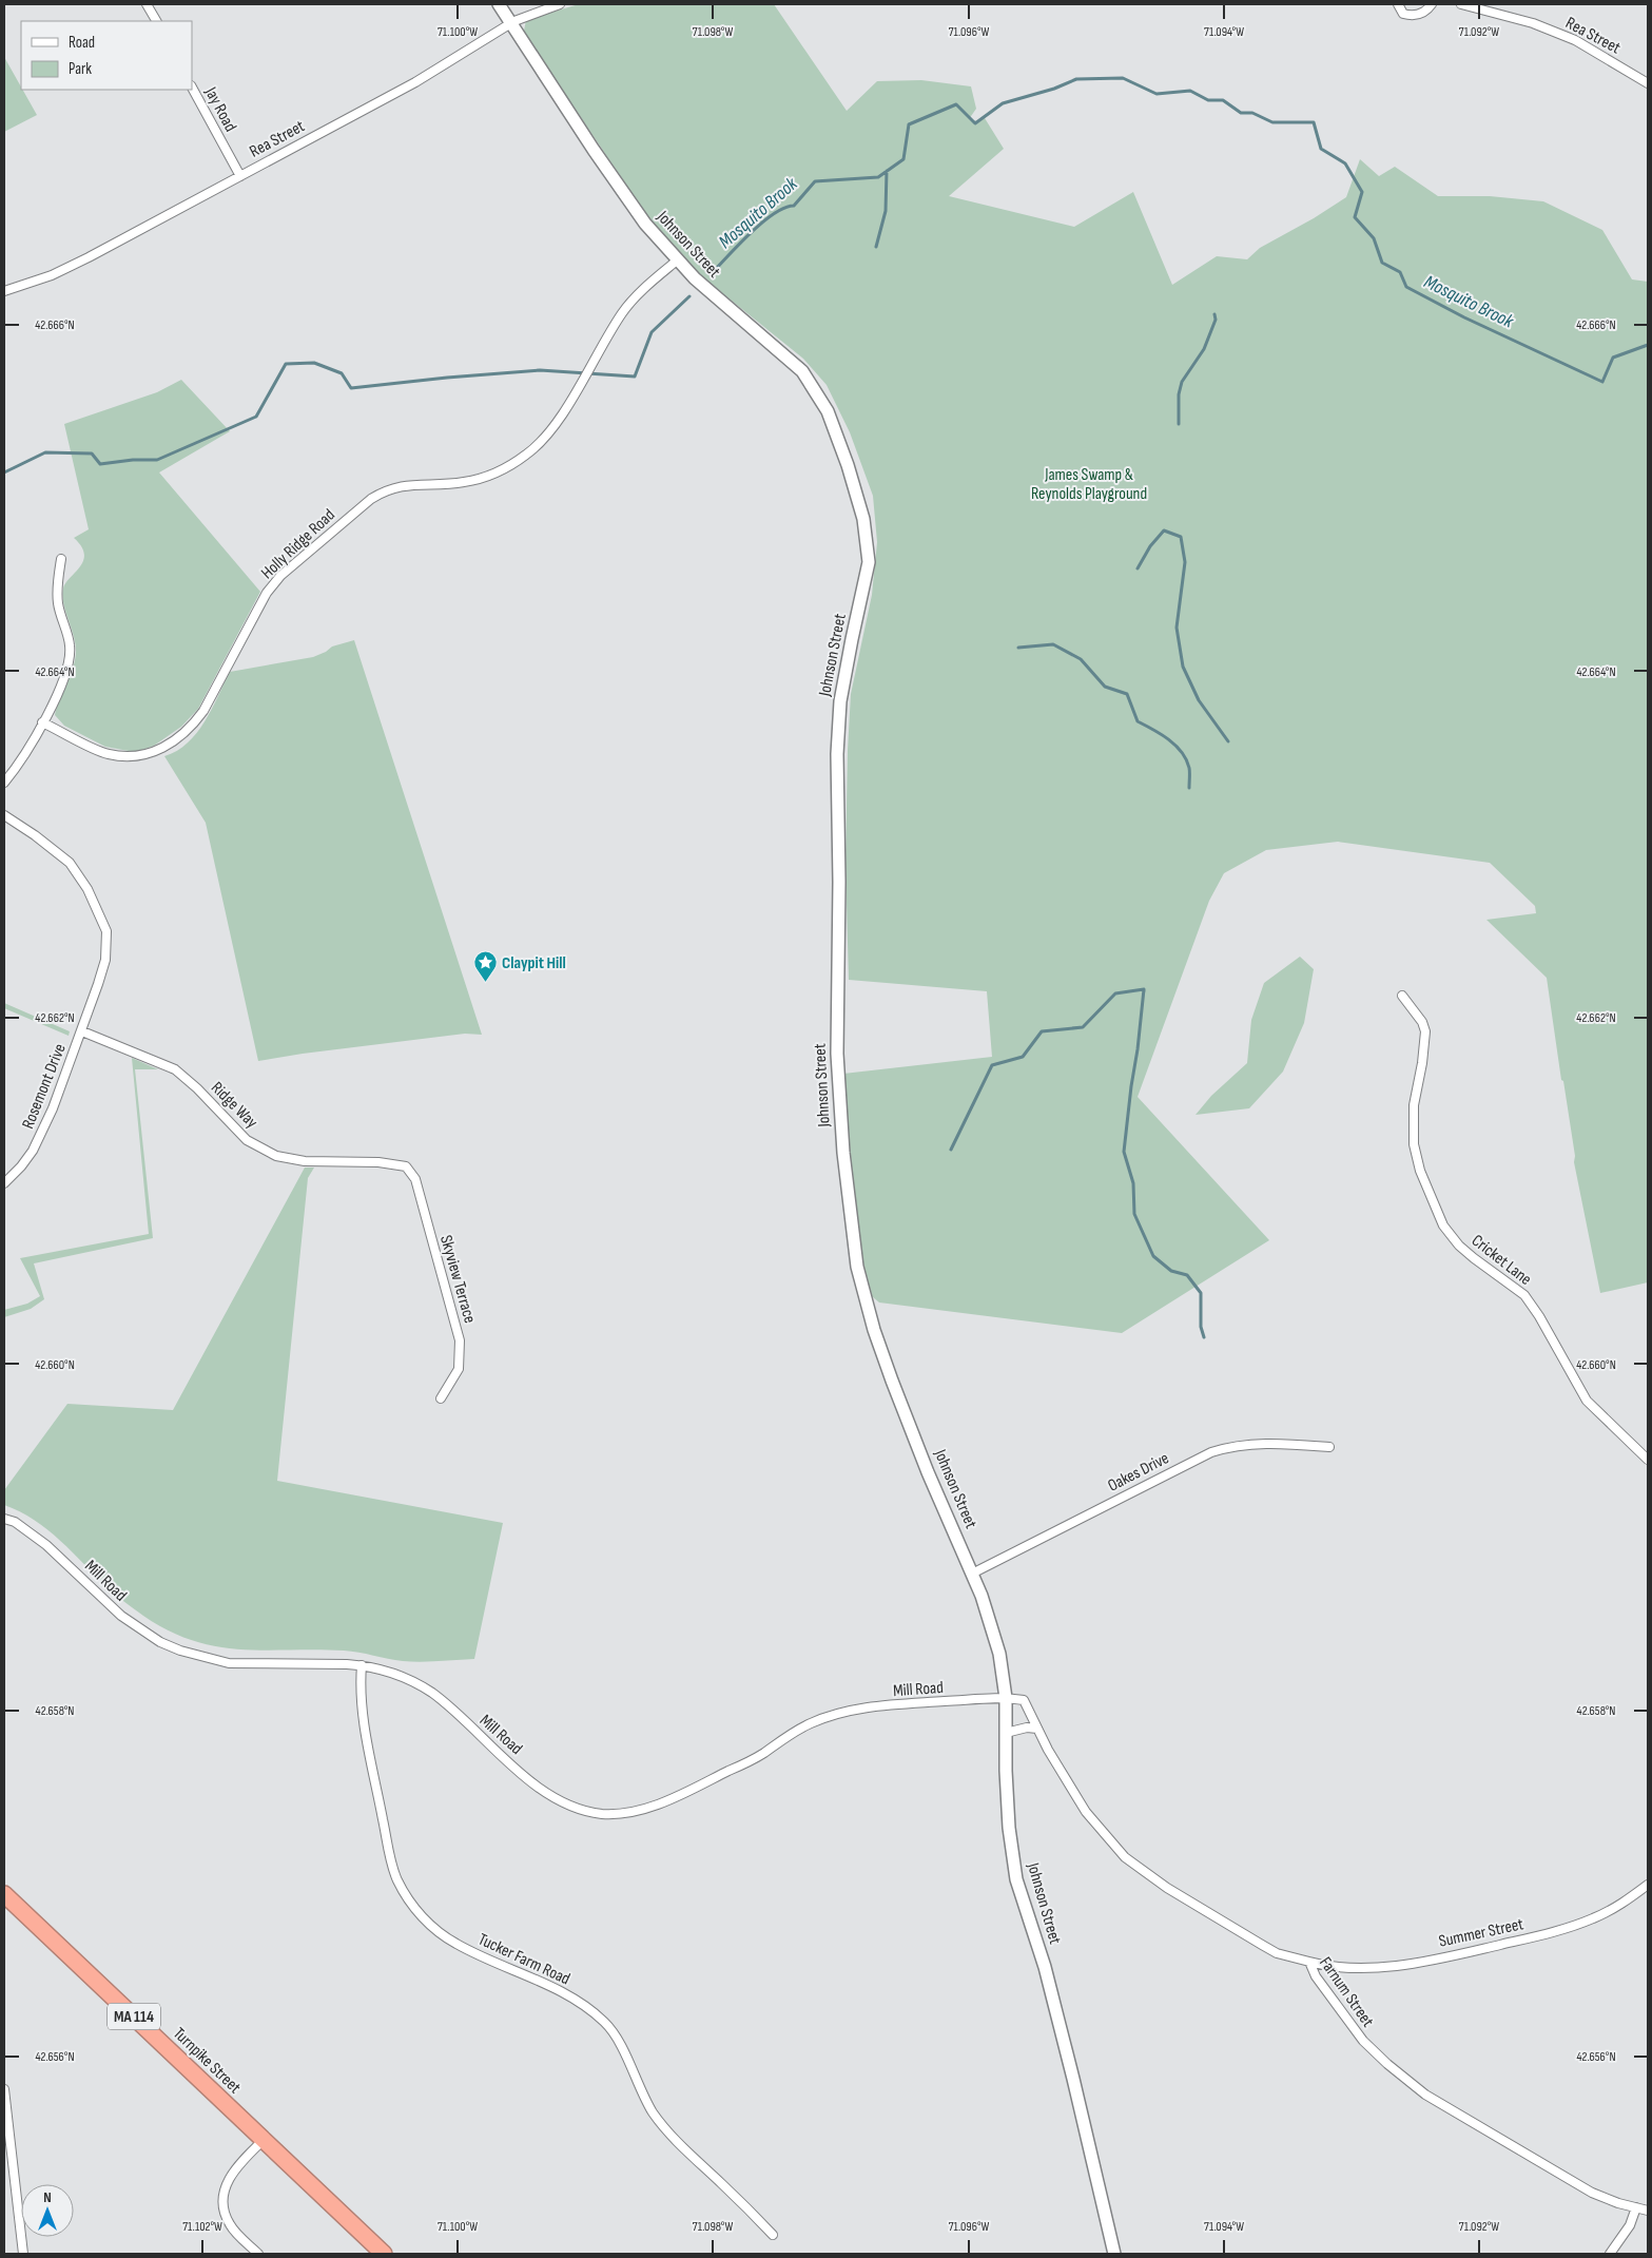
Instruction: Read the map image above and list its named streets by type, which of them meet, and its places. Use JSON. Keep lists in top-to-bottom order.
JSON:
{
  "streets": {
    "highway": ["MA 114", "Turnpike Street"],
    "street": [
      "Rea Street",
      "Jay Road",
      "Johnson Street",
      "Holly Ridge Road",
      "Rosemont Drive",
      "Ridge Way",
      "Cricket Lane",
      "Skyview Terrace",
      "Oakes Drive",
      "Mill Road",
      "Summer Street",
      "Tucker Farm Road",
      "Farnum Street"
    ]
  },
  "crossings": [
    ["Rea Street", "Jay Road"],
    ["Rea Street", "Johnson Street"],
    ["Johnson Street", "Holly Ridge Road"],
    ["Johnson Street", "Oakes Drive"],
    ["Johnson Street", "Mill Road"],
    ["Johnson Street", "Farnum Street"],
    ["Rosemont Drive", "Ridge Way"],
    ["Ridge Way", "Skyview Terrace"],
    ["Mill Road", "Tucker Farm Road"],
    ["Mill Road", "Farnum Street"],
    ["Summer Street", "Farnum Street"]
  ],
  "water": ["Mosquito Brook"],
  "parks": ["James Swamp & Reynolds Playground"],
  "places": {
    "place": ["Claypit Hill"]
  },
  "legend": ["Road", "Park"],
  "north": "top",
  "coordinates": [
    "71.100°W",
    "71.098°W",
    "71.096°W",
    "71.094°W",
    "71.092°W",
    "42.666°N",
    "42.664°N",
    "42.662°N",
    "42.660°N",
    "42.658°N",
    "42.656°N",
    "71.102°W"
  ]
}
